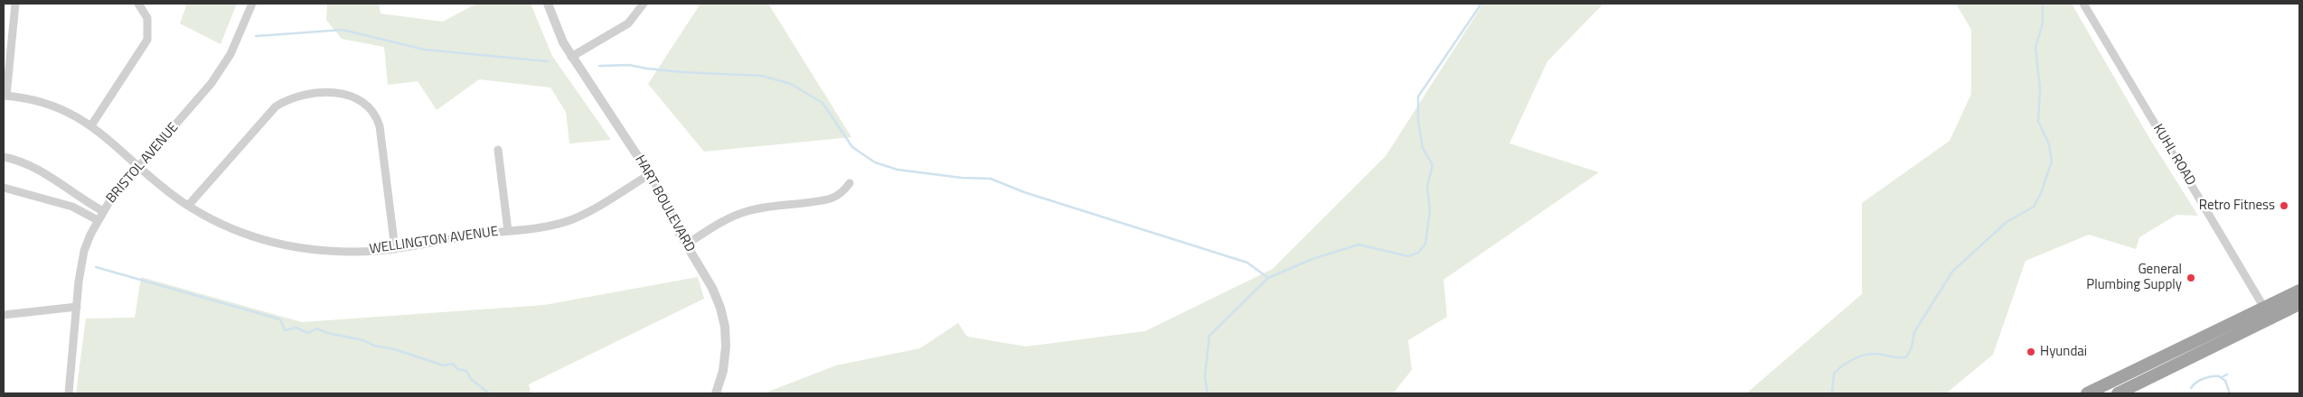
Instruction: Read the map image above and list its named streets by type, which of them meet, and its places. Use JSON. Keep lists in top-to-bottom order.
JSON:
{
  "streets": {
    "street": [
      "KUHL ROAD",
      "BRISTOL AVENUE",
      "HART BOULEVARD",
      "WELLINGTON AVENUE"
    ]
  },
  "crossings": [
    ["BRISTOL AVENUE", "WELLINGTON AVENUE"],
    ["HART BOULEVARD", "WELLINGTON AVENUE"]
  ],
  "places": ["Retro Fitness", "General Plumbing Supply", "Hyundai"]
}
